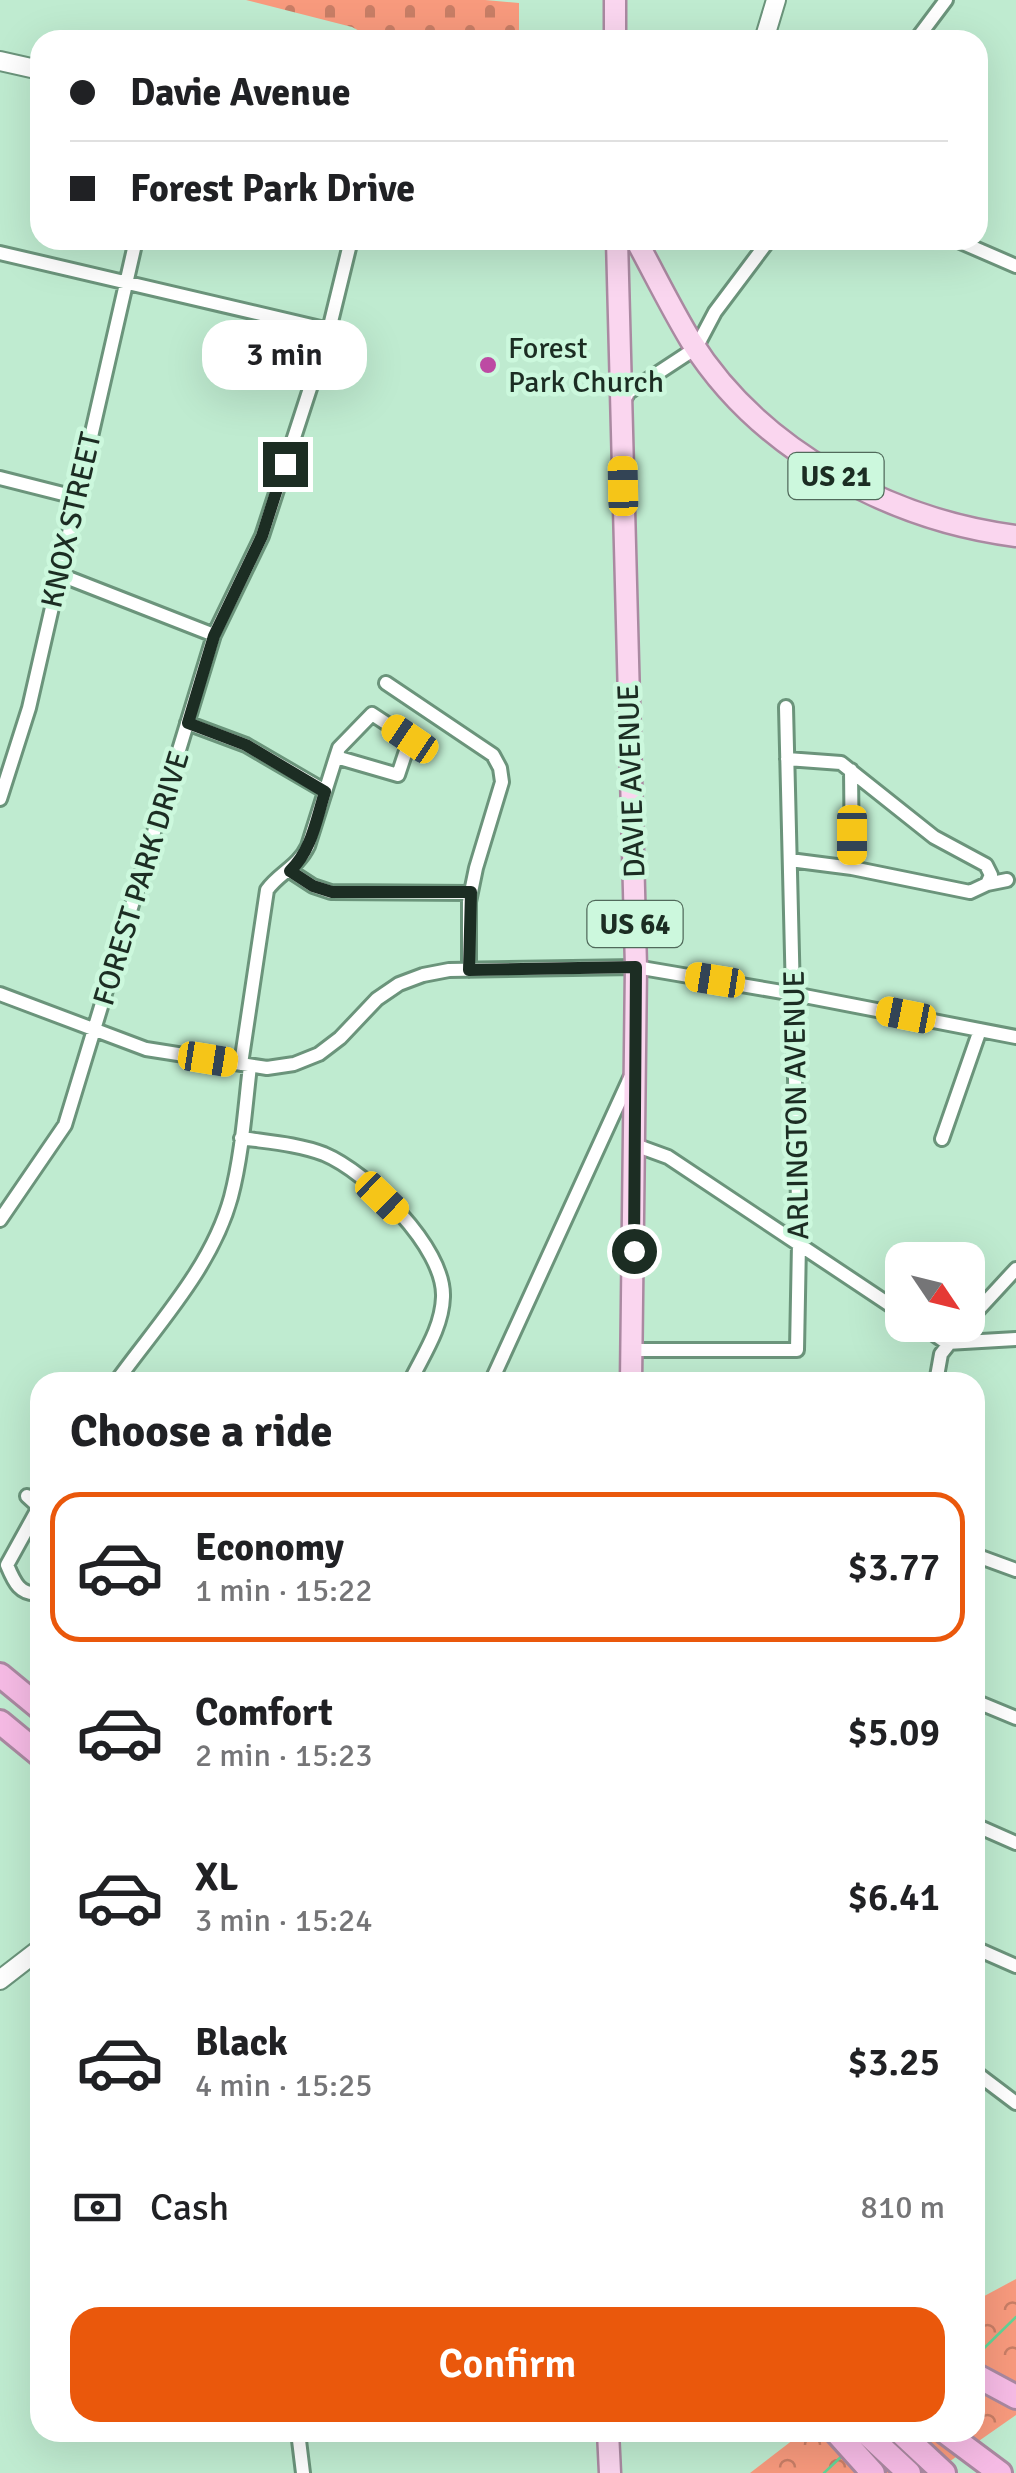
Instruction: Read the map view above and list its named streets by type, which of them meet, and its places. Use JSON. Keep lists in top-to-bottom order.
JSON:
{
  "streets": {
    "main road": ["US 21", "DAVIE AVENUE", "US 64"],
    "street": ["KNOX STREET", "FOREST PARK DRIVE", "ARLINGTON AVENUE"]
  },
  "crossings": [
    ["DAVIE AVENUE", "ARLINGTON AVENUE"]
  ],
  "places": ["Forest Park Church"],
  "north": "bottom right",
  "page": {
    "banner": ["Davie Avenue", "Forest Park Drive"],
    "bubble": "3 min",
    "heading": "Choose a ride",
    "list": [
      {
        "name": "Economy",
        "note": "1 min · 15:22",
        "value": "$3.77"
      },
      {
        "name": "Comfort",
        "note": "2 min · 15:23",
        "value": "$5.09"
      },
      {
        "name": "XL",
        "note": "3 min · 15:24",
        "value": "$6.41"
      },
      {
        "name": "Black",
        "note": "4 min · 15:25",
        "value": "$3.25"
      }
    ],
    "pay": ["Cash", "810 m"],
    "buttons": "Confirm"
  }
}
